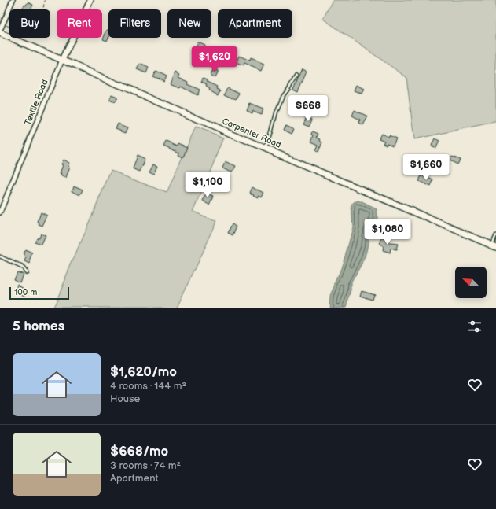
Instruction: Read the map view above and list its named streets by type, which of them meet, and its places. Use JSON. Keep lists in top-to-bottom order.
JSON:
{
  "streets": {
    "main road": ["Textile Road", "Carpenter Road"]
  },
  "crossings": [
    ["Textile Road", "Carpenter Road"]
  ],
  "scale_bar": "100 m",
  "north": "top left",
  "page": {
    "chip": [
      "Buy",
      "Rent",
      "Filters",
      "New",
      "Apartment"
    ],
    "price": [
      "$1,620",
      "$668",
      "$1,660",
      "$1,100",
      "$1,080"
    ],
    "scale": "100 m",
    "heading": "5 homes",
    "list": [
      {
        "name": "$1,620/mo",
        "note": "4 rooms · 144 m² · House"
      },
      {
        "name": "$668/mo",
        "note": "3 rooms · 74 m² · Apartment"
      }
    ]
  }
}
